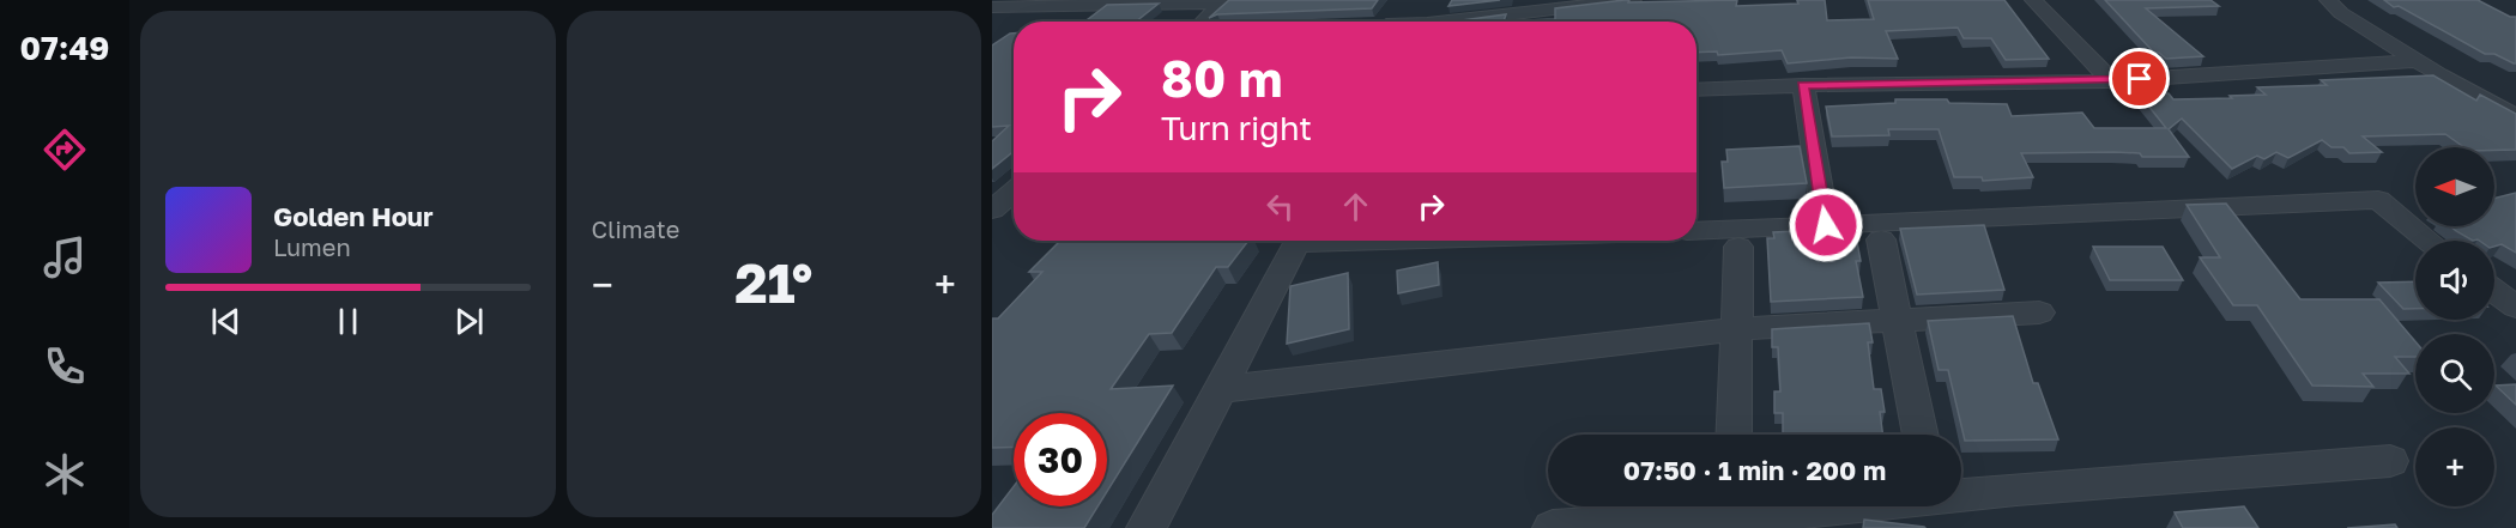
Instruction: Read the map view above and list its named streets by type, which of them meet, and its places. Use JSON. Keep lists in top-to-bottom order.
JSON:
{
  "north": "left",
  "page": {
    "tabs": "07:49",
    "tile": "Climate",
    "turn": ["80 m", "Turn right"],
    "map_buttons": "+",
    "song": ["Golden Hour", "Lumen"],
    "heat": ["−", "21°", "+"],
    "limit": "30",
    "trip": "07:50 · 1 min · 200 m"
  }
}
